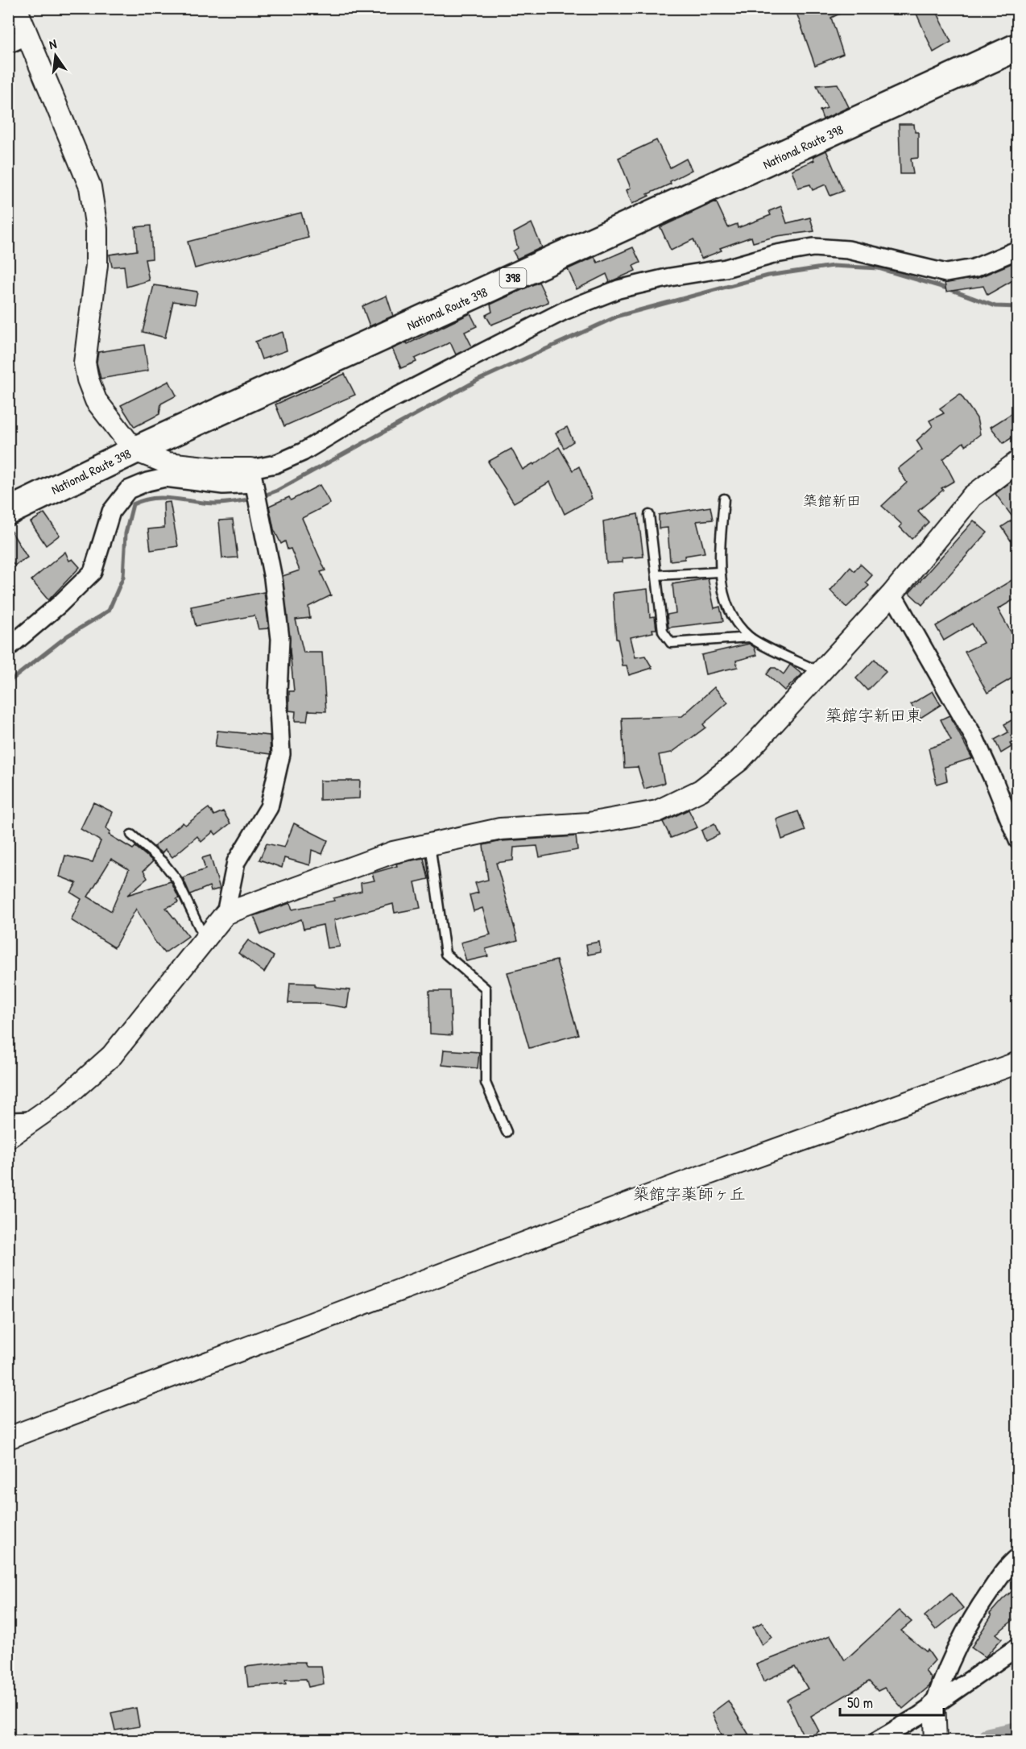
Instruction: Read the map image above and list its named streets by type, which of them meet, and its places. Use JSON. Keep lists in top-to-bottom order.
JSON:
{
  "streets": {
    "highway": ["National Route 398", "398"]
  },
  "districts": ["築館新田", "築館字新田東", "築館字薬師ヶ丘"],
  "scale_bar": "50 m",
  "north": "top"
}
